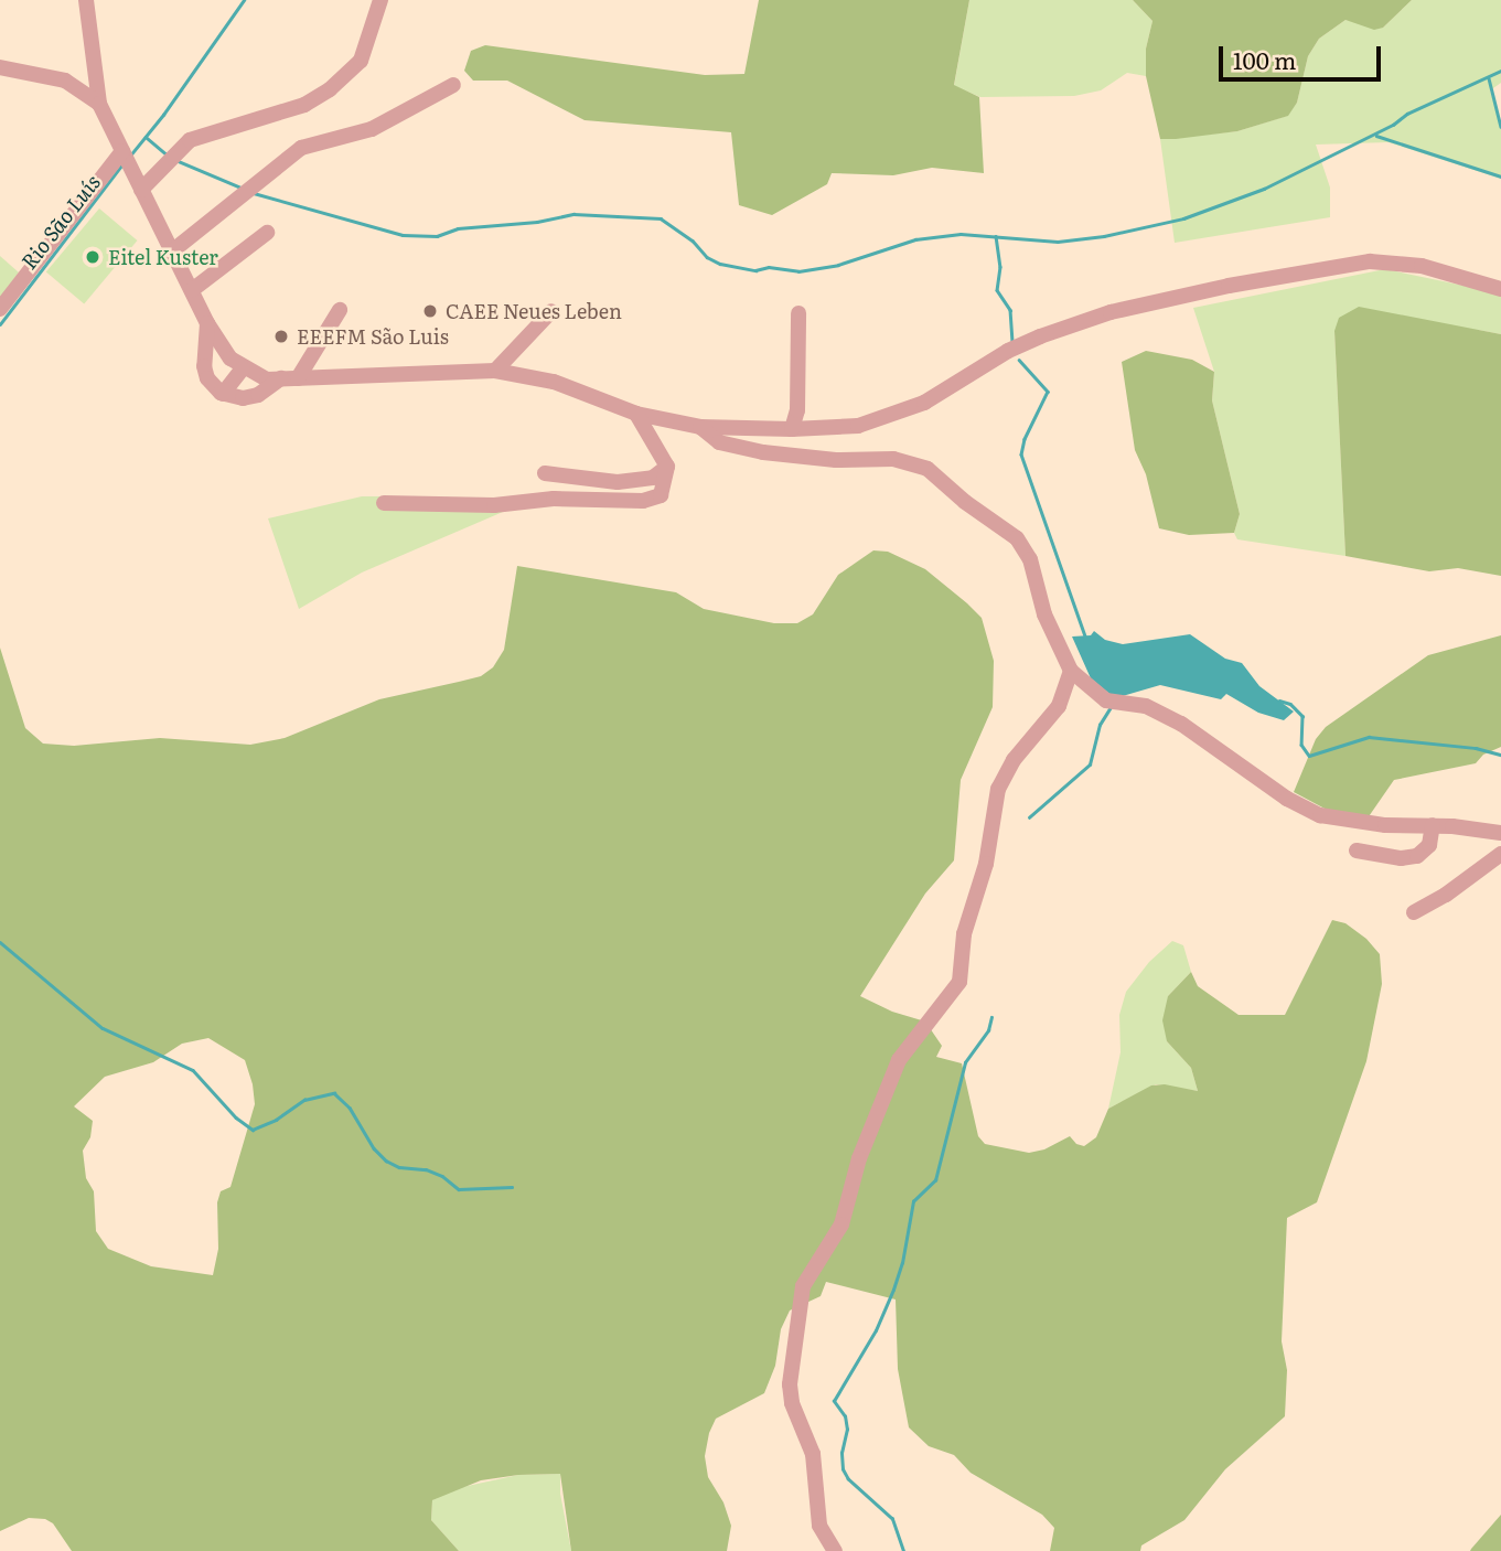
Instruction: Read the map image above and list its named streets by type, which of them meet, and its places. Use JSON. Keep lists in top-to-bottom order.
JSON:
{
  "water": ["Rio São Luís"],
  "places": ["Eitel Kuster", "CAEE Neues Leben", "EEEFM São Luis"],
  "scale_bar": "100 m"
}
